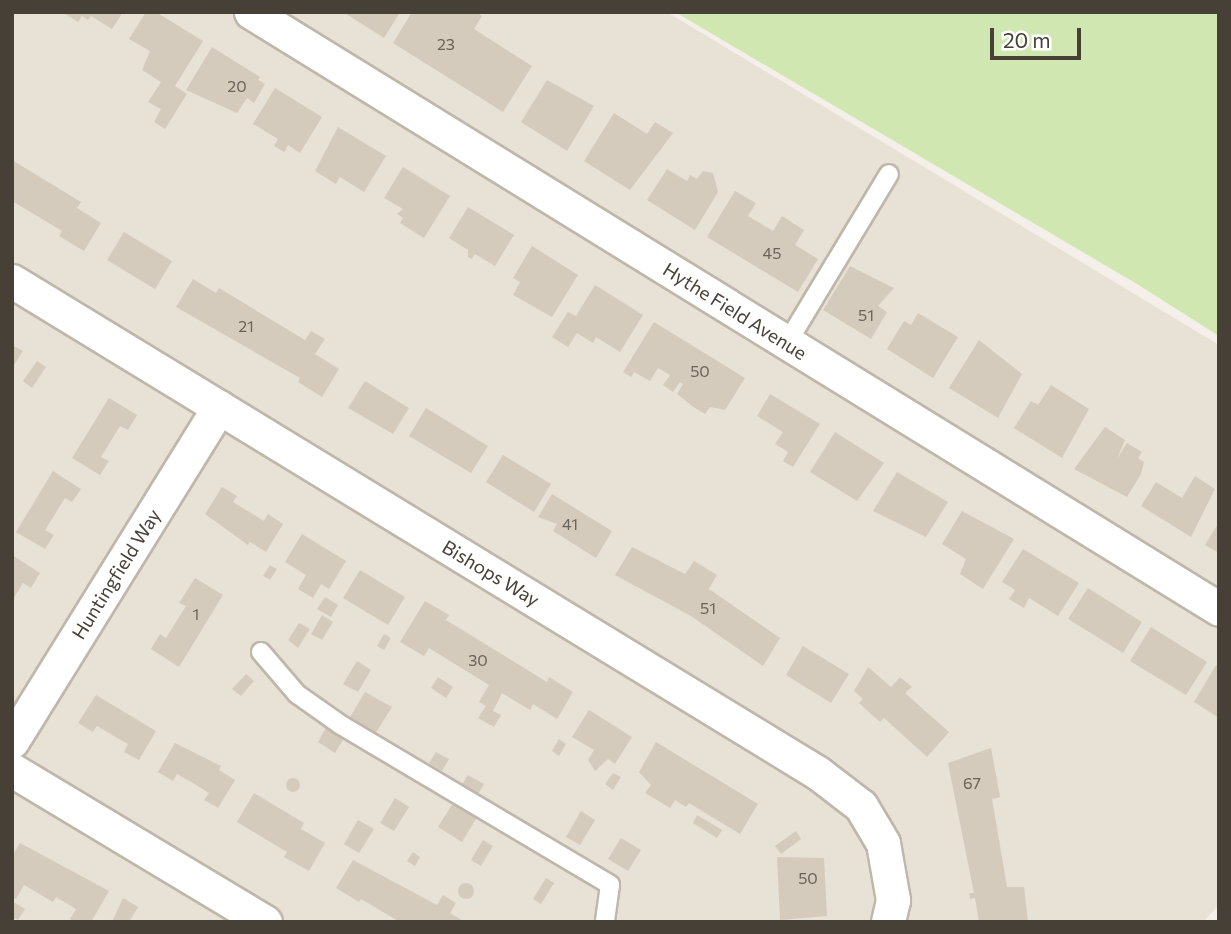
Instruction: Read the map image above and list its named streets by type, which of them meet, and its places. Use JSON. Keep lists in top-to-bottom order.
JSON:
{
  "streets": {
    "street": ["Hythe Field Avenue", "Bishops Way", "Huntingfield Way"]
  },
  "crossings": [
    ["Bishops Way", "Huntingfield Way"]
  ],
  "house_numbers": [
    "23",
    "20",
    "45",
    "51",
    "21",
    "50",
    "41",
    "51",
    "1",
    "30",
    "67",
    "50"
  ],
  "scale_bar": "20 m"
}
